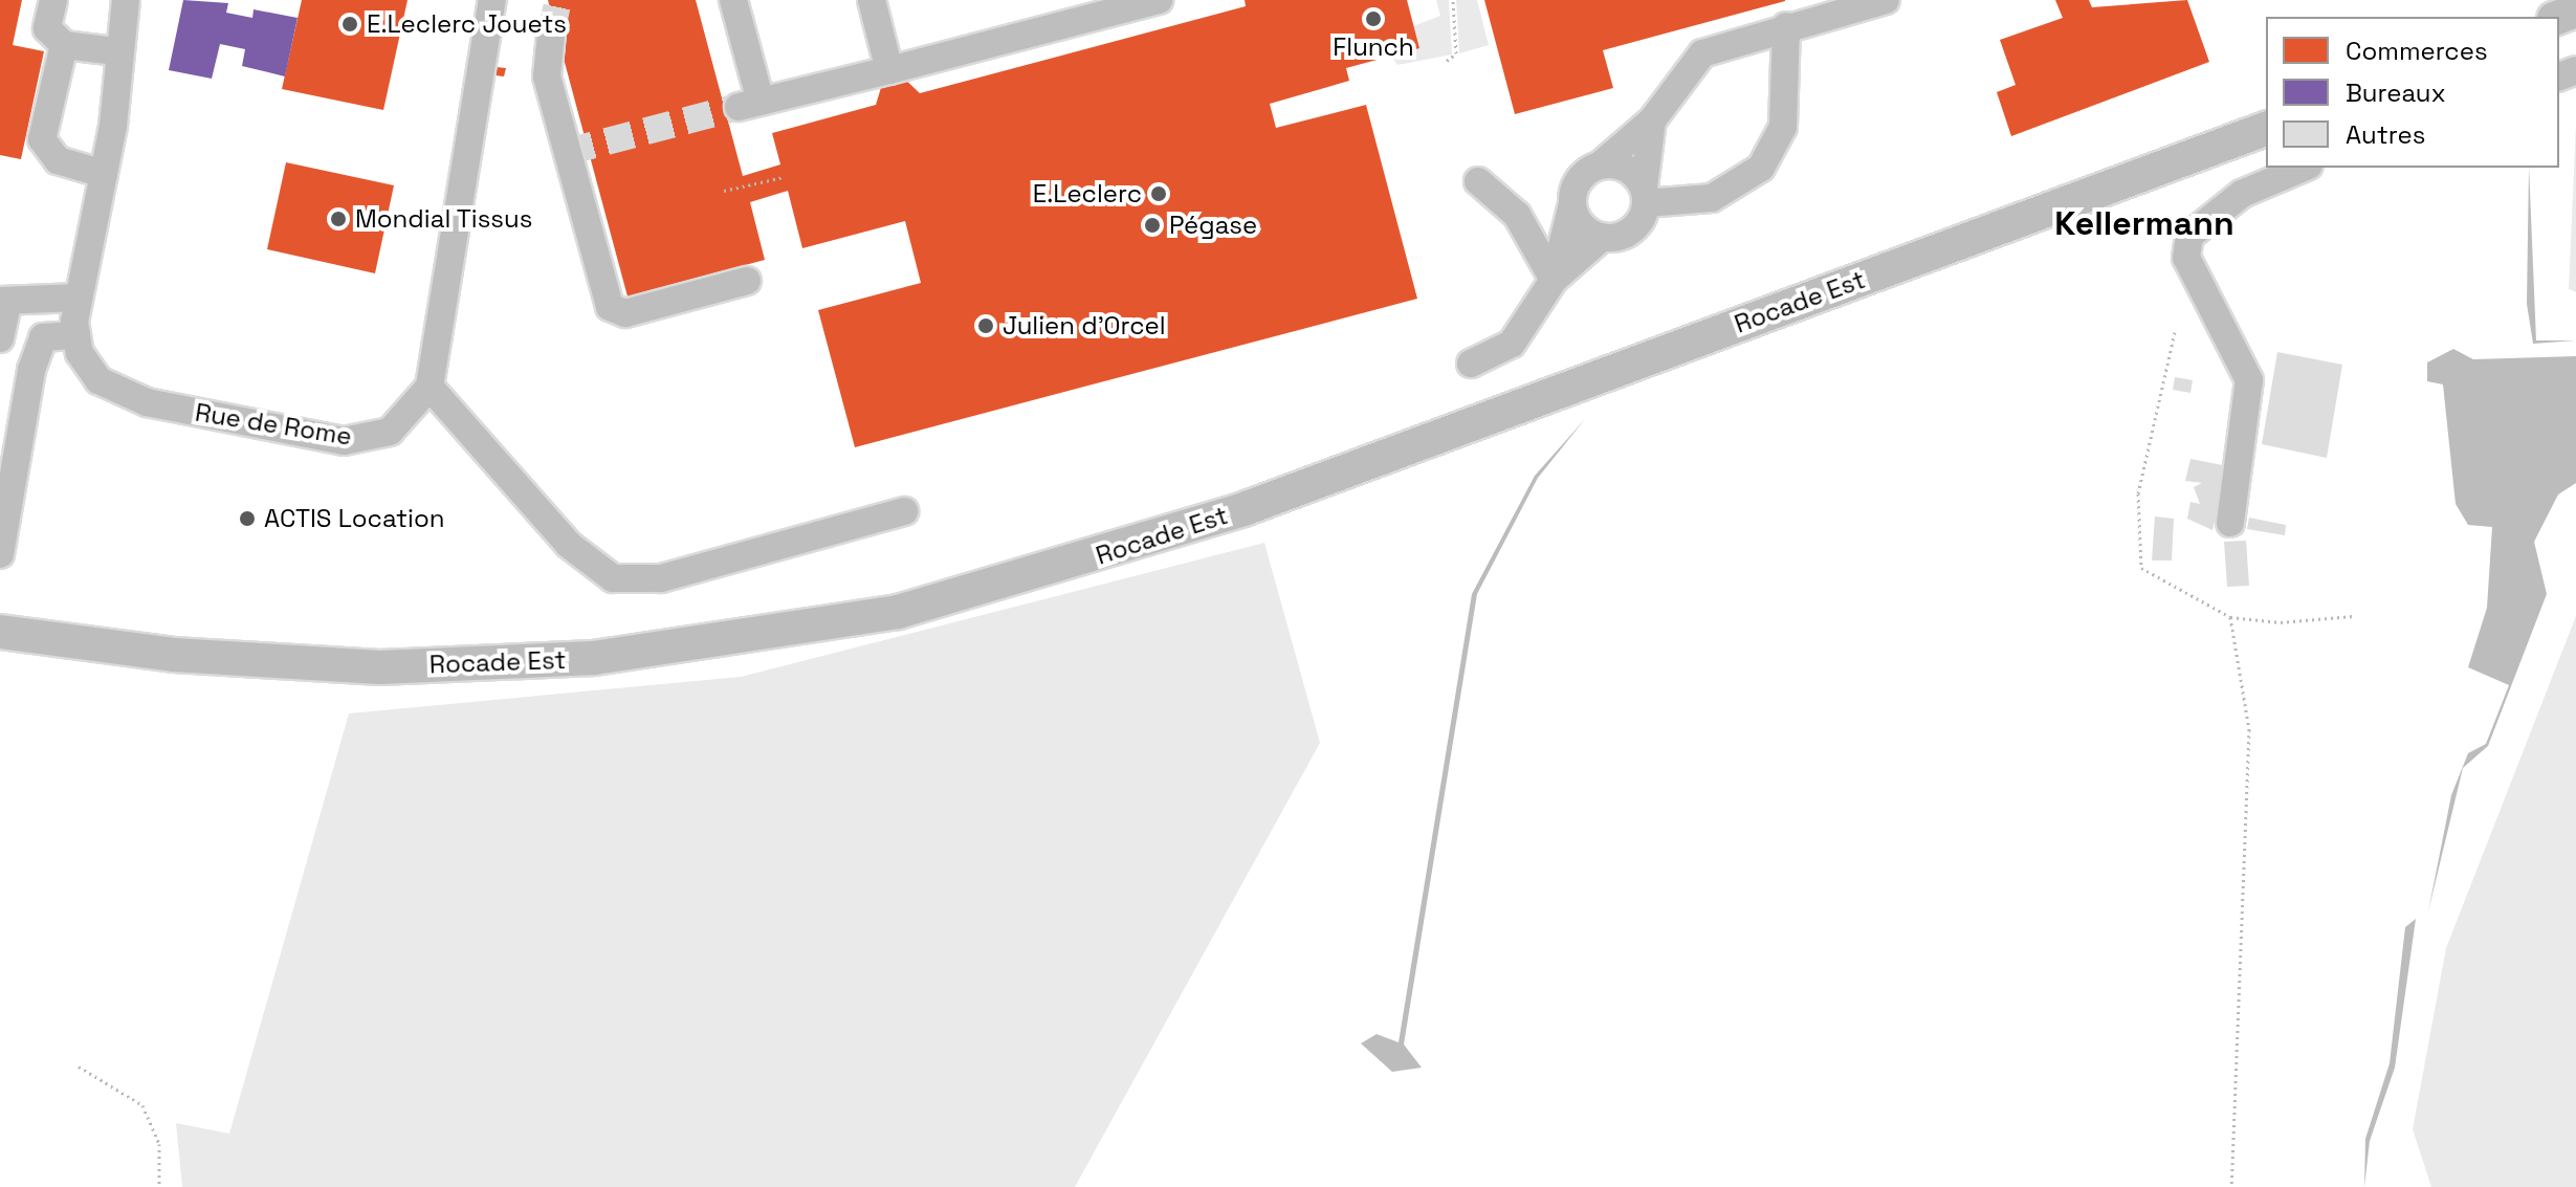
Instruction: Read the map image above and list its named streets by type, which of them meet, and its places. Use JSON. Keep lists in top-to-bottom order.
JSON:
{
  "streets": {
    "main road": ["Rocade Est"],
    "street": ["Rue de Rome"]
  },
  "districts": ["Kellermann"],
  "places": [
    "Flunch",
    "E.Leclerc Jouets",
    "E.Leclerc",
    "Mondial Tissus",
    "Pégase",
    "Julien d'Orcel",
    "ACTIS Location"
  ],
  "legend": ["Commerces", "Bureaux", "Autres"]
}
